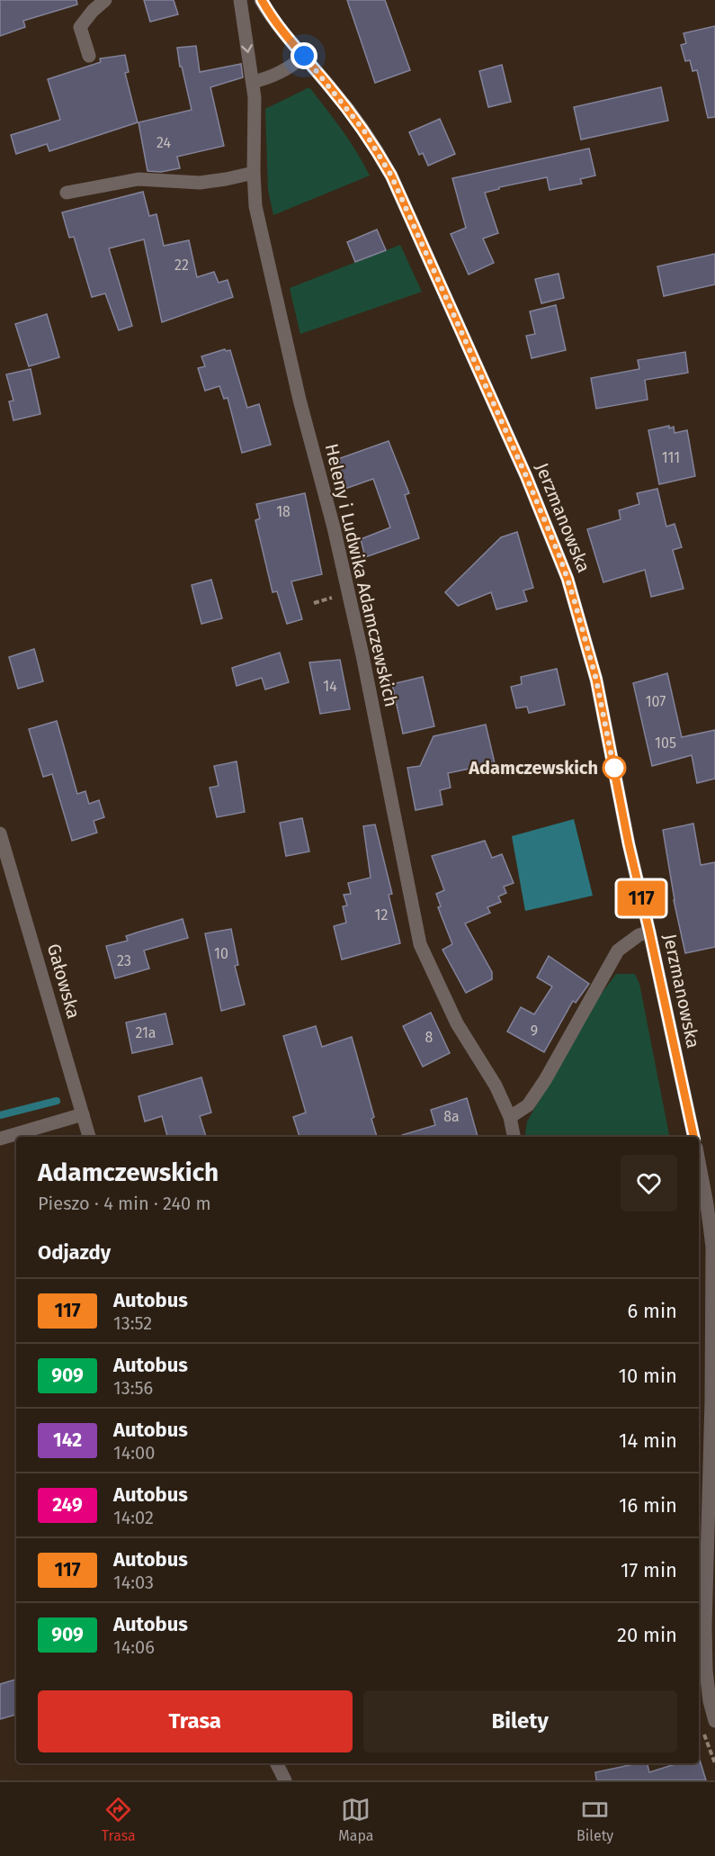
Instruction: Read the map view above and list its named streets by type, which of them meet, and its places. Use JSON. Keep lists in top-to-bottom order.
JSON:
{
  "streets": {
    "street": ["Jerzmanowska", "Heleny i Ludwika Adamczewskich", "Gałowska"]
  },
  "places": ["Adamczewskich"],
  "lines": ["bus line 117"],
  "house_numbers": [
    "24",
    "22",
    "111",
    "18",
    "14",
    "107",
    "105",
    "12",
    "10",
    "23",
    "9",
    "21a",
    "8",
    "8a"
  ],
  "page": {
    "on_map": "117",
    "heading": [
      ["Adamczewskich", "Pieszo · 4 min · 240 m"],
      "Odjazdy"
    ],
    "list": [
      {
        "mark": "117",
        "name": "Autobus",
        "note": "13:52",
        "value": "6 min"
      },
      {
        "mark": "909",
        "name": "Autobus",
        "note": "13:56",
        "value": "10 min"
      },
      {
        "mark": "142",
        "name": "Autobus",
        "note": "14:00",
        "value": "14 min"
      },
      {
        "mark": "249",
        "name": "Autobus",
        "note": "14:02",
        "value": "16 min"
      },
      {
        "mark": "117",
        "name": "Autobus",
        "note": "14:03",
        "value": "17 min"
      },
      {
        "mark": "909",
        "name": "Autobus",
        "note": "14:06",
        "value": "20 min"
      }
    ],
    "buttons": ["Trasa", "Bilety"],
    "tabs": ["Trasa", "Mapa", "Bilety"]
  }
}
